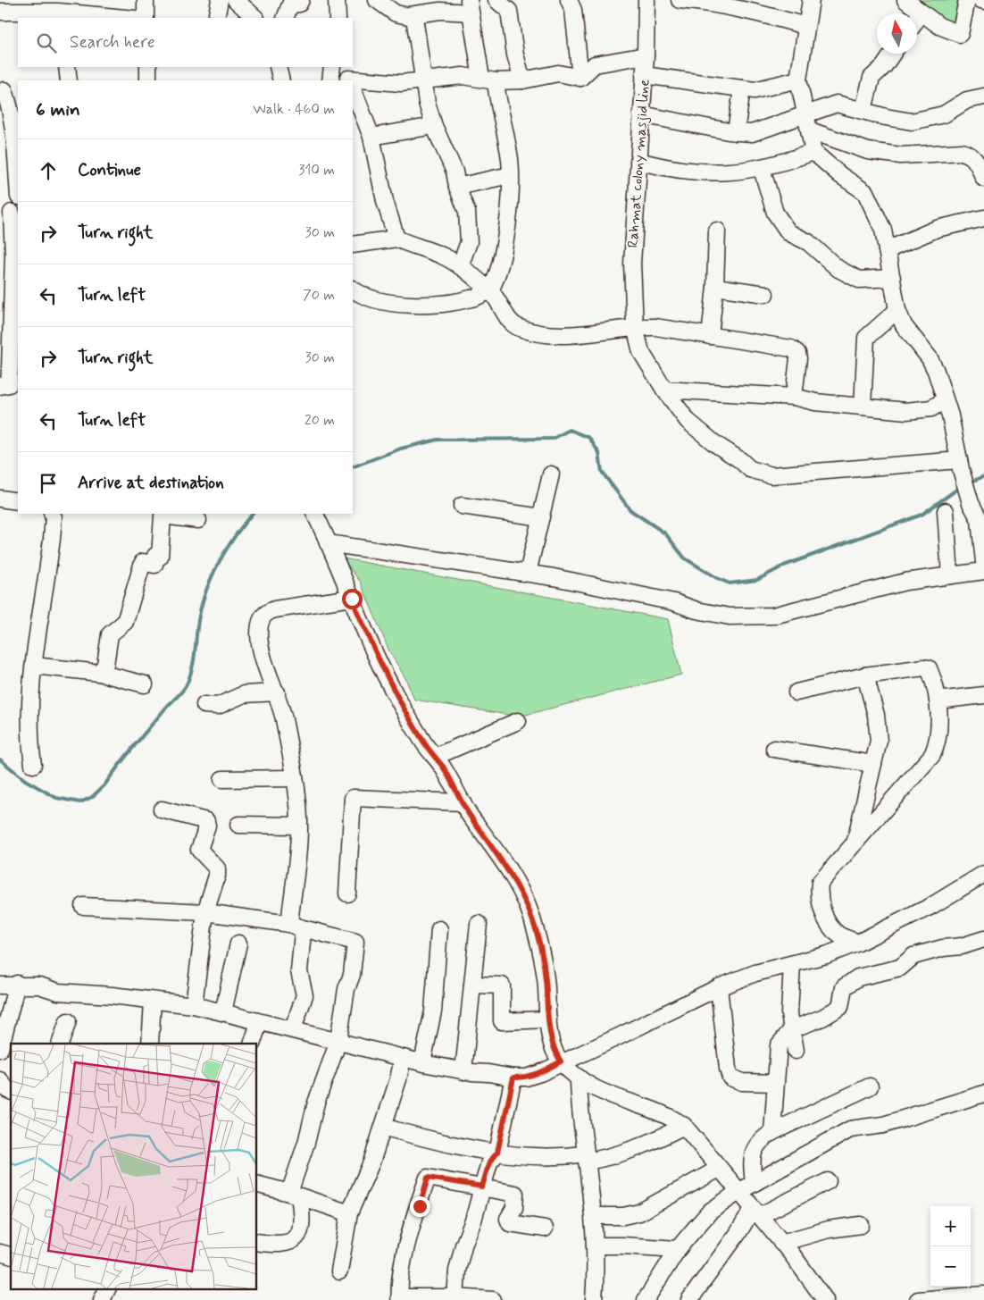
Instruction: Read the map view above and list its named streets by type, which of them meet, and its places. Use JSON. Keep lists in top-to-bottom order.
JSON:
{
  "streets": {
    "street": ["Rahmat colony masjid line"]
  },
  "north": "top",
  "page": {
    "search": "Search here",
    "heading": ["6 min", "Walk · 460 m"],
    "list": [
      ["Continue", "310 m"],
      ["Turn right", "30 m"],
      ["Turn left", "70 m"],
      ["Turn right", "30 m"],
      ["Turn left", "20 m"],
      "Arrive at destination"
    ],
    "map_buttons": ["+", "−"]
  }
}
